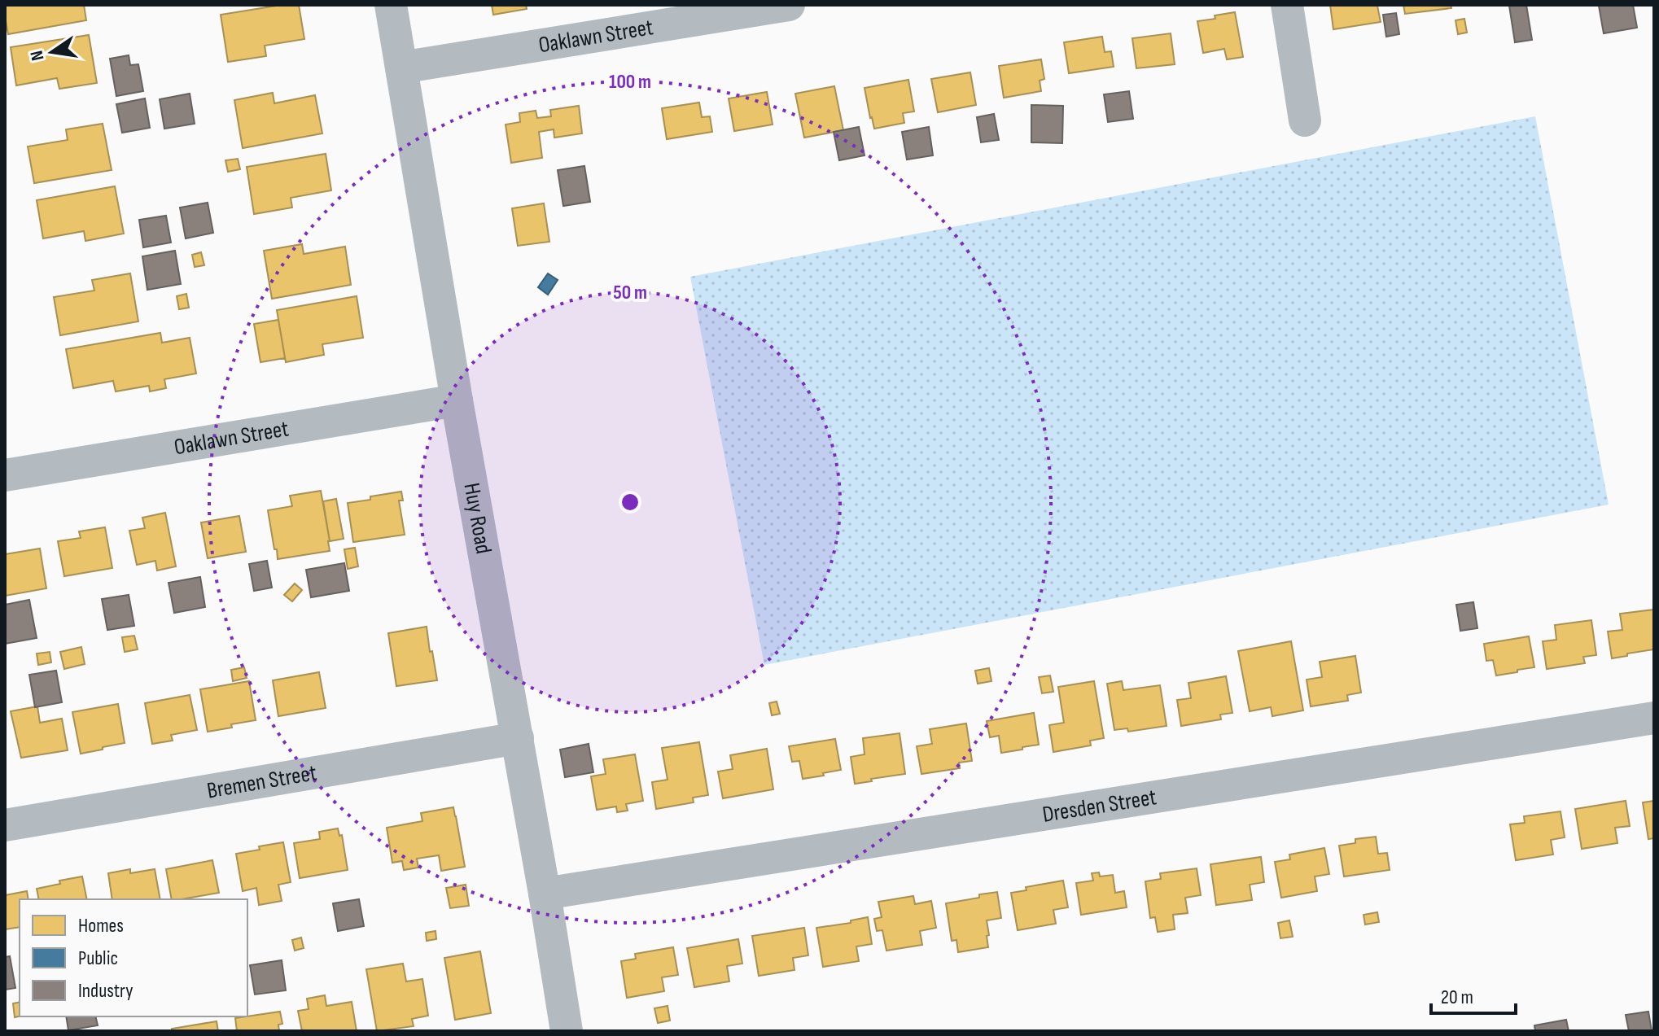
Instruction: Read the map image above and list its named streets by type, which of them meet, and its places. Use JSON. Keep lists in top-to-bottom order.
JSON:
{
  "streets": {
    "street": [
      "Oaklawn Street",
      "Huy Road",
      "Bremen Street",
      "Dresden Street"
    ]
  },
  "crossings": [
    ["Oaklawn Street", "Huy Road"],
    ["Huy Road", "Bremen Street"],
    ["Huy Road", "Dresden Street"]
  ],
  "legend": ["Homes", "Public", "Industry"],
  "scale_bar": "20 m",
  "north": "left",
  "rings": ["100 m", "50 m"]
}
